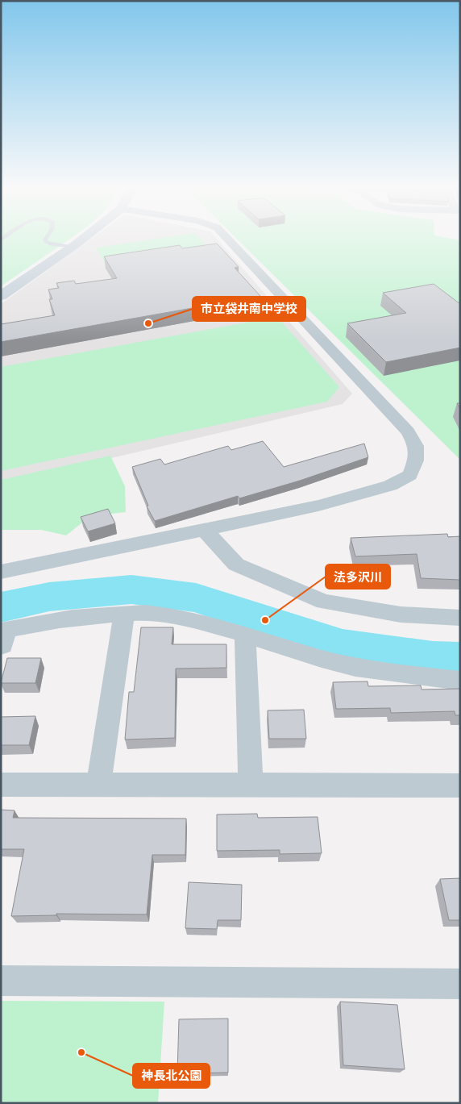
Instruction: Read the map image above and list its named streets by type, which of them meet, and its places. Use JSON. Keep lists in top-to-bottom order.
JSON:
{
  "places": ["市立袋井南中学校", "法多沢川", "神長北公園"]
}
